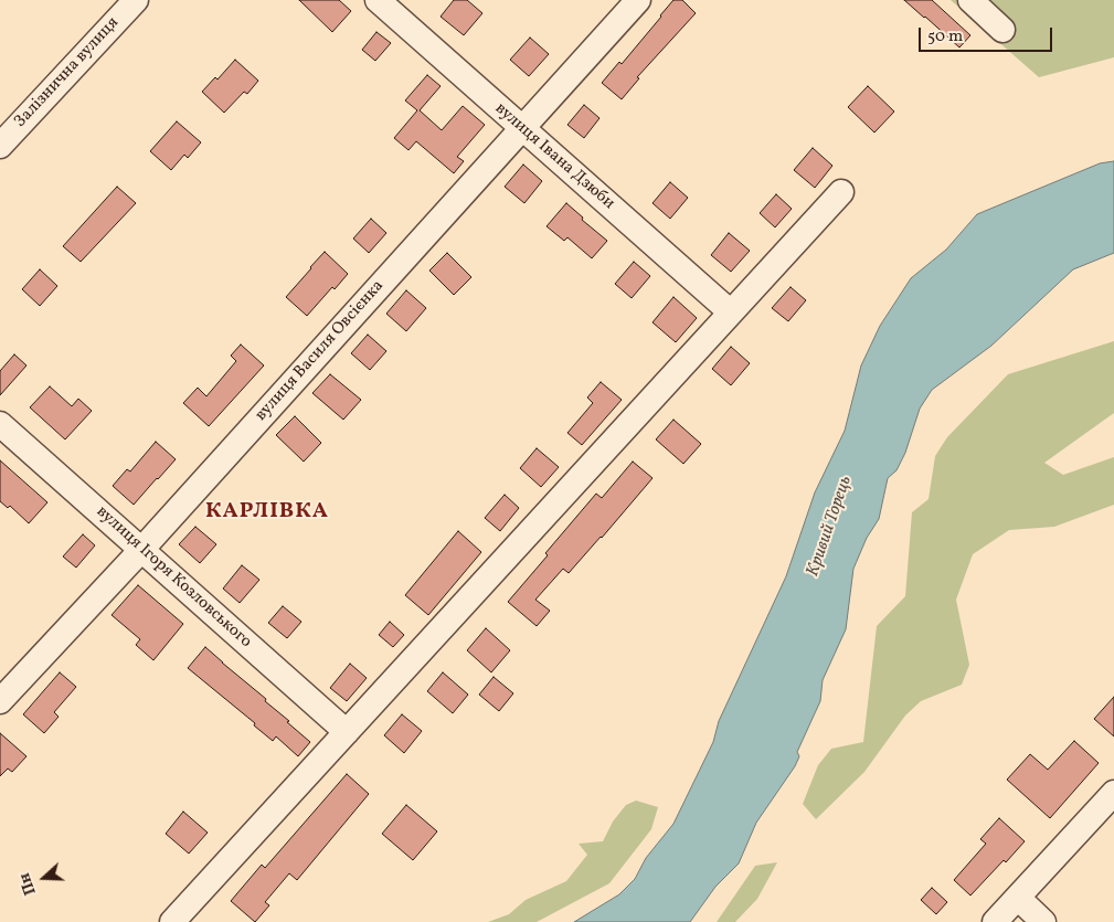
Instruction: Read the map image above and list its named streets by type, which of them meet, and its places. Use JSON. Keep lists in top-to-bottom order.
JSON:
{
  "streets": {
    "street": [
      "Залізнична вулиця",
      "вулиця Івана Дзюби",
      "вулиця Василя Овсієнка",
      "вулиця Ігоря Козловського"
    ]
  },
  "crossings": [
    ["вулиця Івана Дзюби", "вулиця Василя Овсієнка"],
    ["вулиця Василя Овсієнка", "вулиця Ігоря Козловського"]
  ],
  "districts": ["КАРЛІВКА"],
  "water": ["Кривий Торець"],
  "scale_bar": "50 m",
  "north": "left"
}
